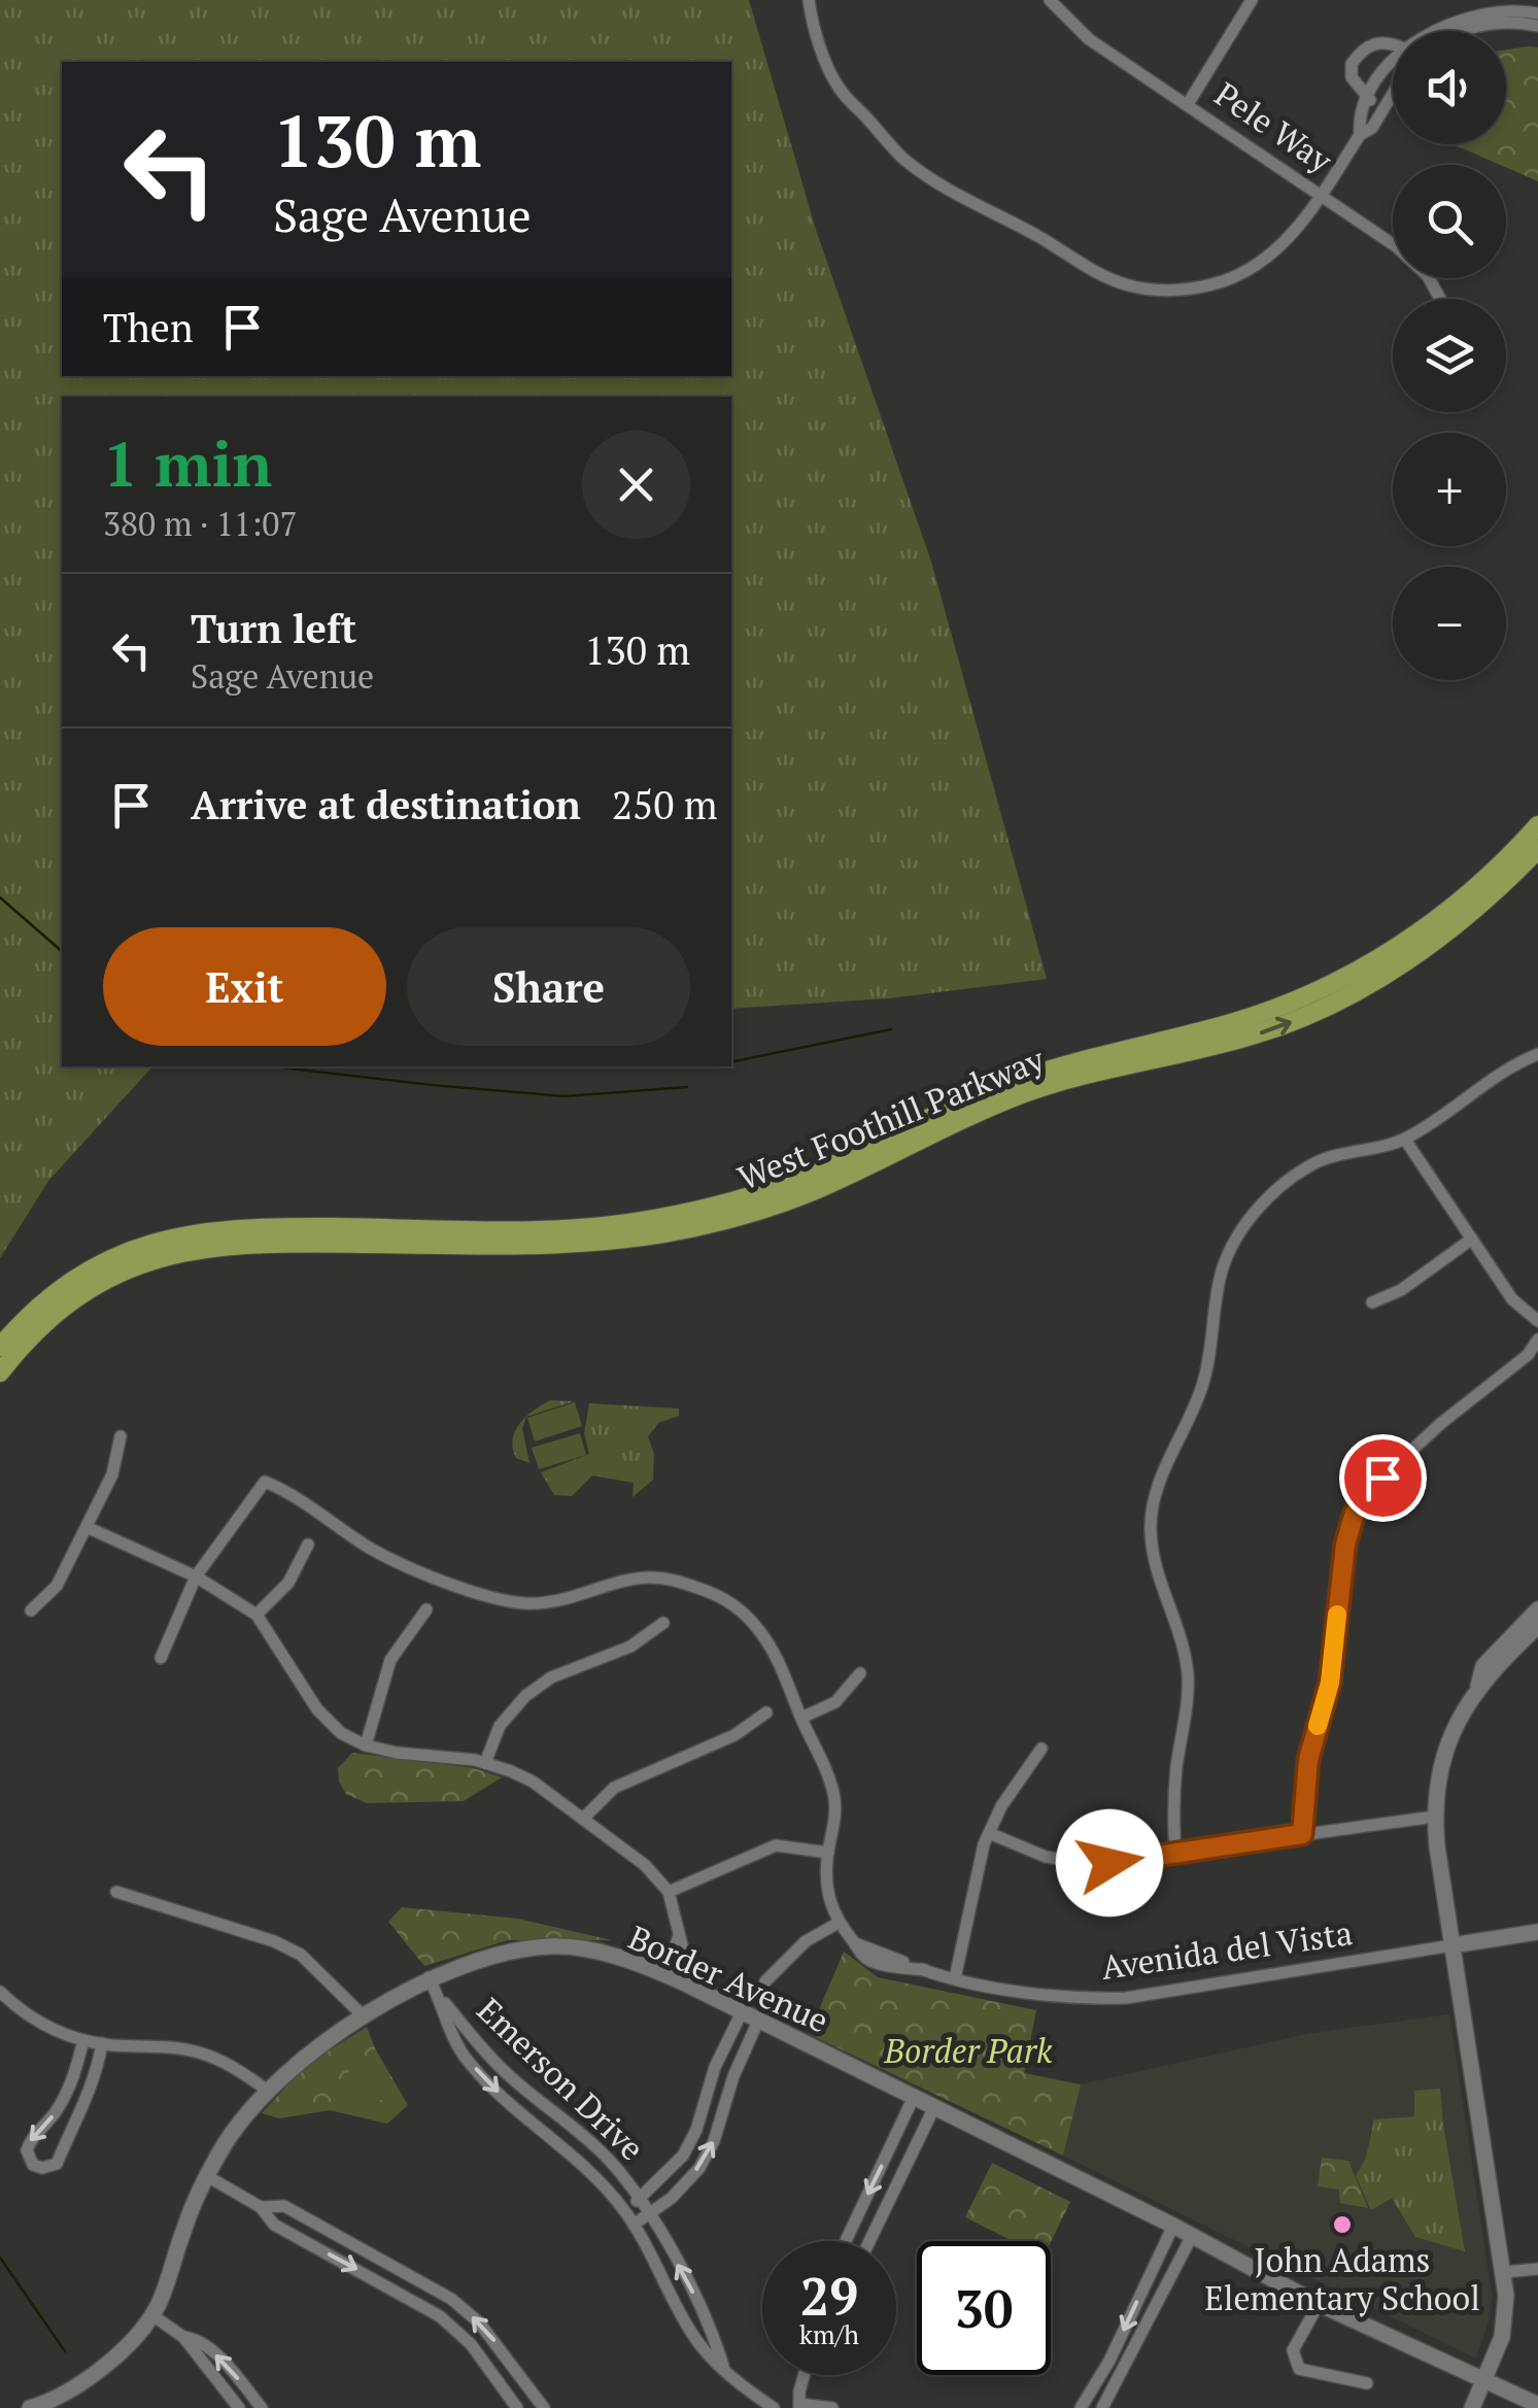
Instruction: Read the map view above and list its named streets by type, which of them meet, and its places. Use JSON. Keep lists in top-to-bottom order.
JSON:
{
  "streets": {
    "main road": ["West Foothill Parkway"],
    "street": [
      "Pele Way",
      "Avenida del Vista",
      "Border Avenue",
      "Emerson Drive"
    ]
  },
  "crossings": [
    ["Border Avenue", "Emerson Drive"]
  ],
  "parks": ["Border Park"],
  "places": ["John Adams Elementary School"],
  "page": {
    "map_buttons": ["+", "−"],
    "turn": ["130 m", "Sage Avenue"],
    "then": "Then",
    "heading": ["1 min", "380 m · 11:07"],
    "list": [
      {
        "name": "Turn left",
        "note": "Sage Avenue",
        "value": "130 m"
      },
      {
        "name": "Arrive at destination",
        "value": "250 m"
      }
    ],
    "buttons": ["Exit", "Share"],
    "speed": "29 km/h",
    "limit": "30"
  }
}
